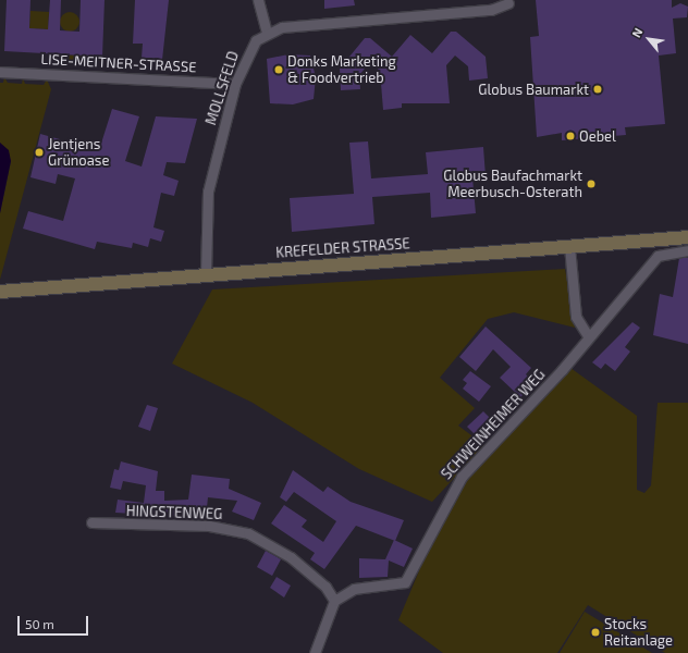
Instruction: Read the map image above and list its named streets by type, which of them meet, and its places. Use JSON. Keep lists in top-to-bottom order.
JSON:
{
  "streets": {
    "main road": ["KREFELDER STRASSE"],
    "street": [
      "LISE-MEITNER-STRASSE",
      "MOLLSFELD",
      "SCHWEINHEIMER WEG",
      "HINGSTENWEG"
    ]
  },
  "crossings": [
    ["LISE-MEITNER-STRASSE", "MOLLSFELD"],
    ["MOLLSFELD", "KREFELDER STRASSE"],
    ["SCHWEINHEIMER WEG", "HINGSTENWEG"]
  ],
  "places": [
    "Donks Marketing & Foodvertrieb",
    "Globus Baumarkt",
    "Oebel",
    "Jentjens Grünoase",
    "Globus Baufachmarkt Meerbusch-Osterath",
    "Stocks Reitanlage"
  ],
  "scale_bar": "50 m",
  "north": "top left"
}
